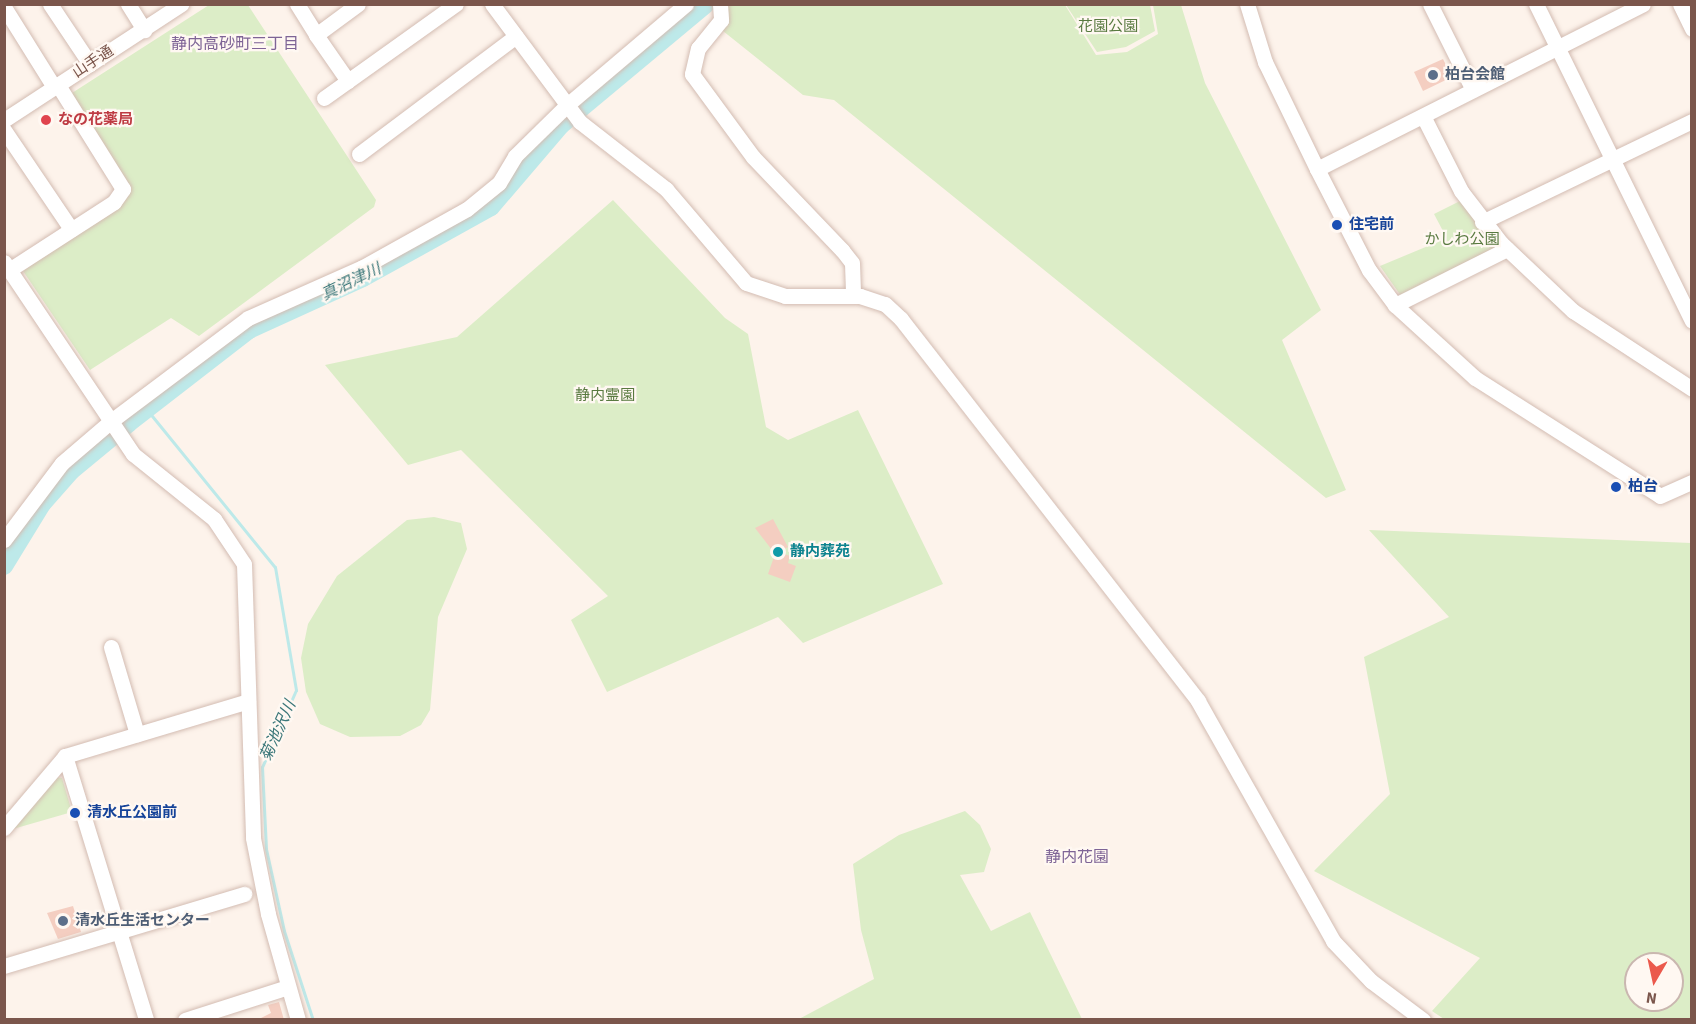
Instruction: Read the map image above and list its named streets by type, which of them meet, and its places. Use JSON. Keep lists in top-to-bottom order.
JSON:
{
  "streets": {
    "street": ["山手通"]
  },
  "districts": ["静内高砂町三丁目", "静内花園"],
  "water": ["真沼津川", "菊池沢川"],
  "parks": ["花園公園", "かしわ公園", "静内霊園"],
  "places": [
    "柏台会館",
    "なの花薬局",
    "住宅前",
    "柏台",
    "静内葬苑",
    "清水丘公園前",
    "清水丘生活センター"
  ],
  "north": "bottom"
}
